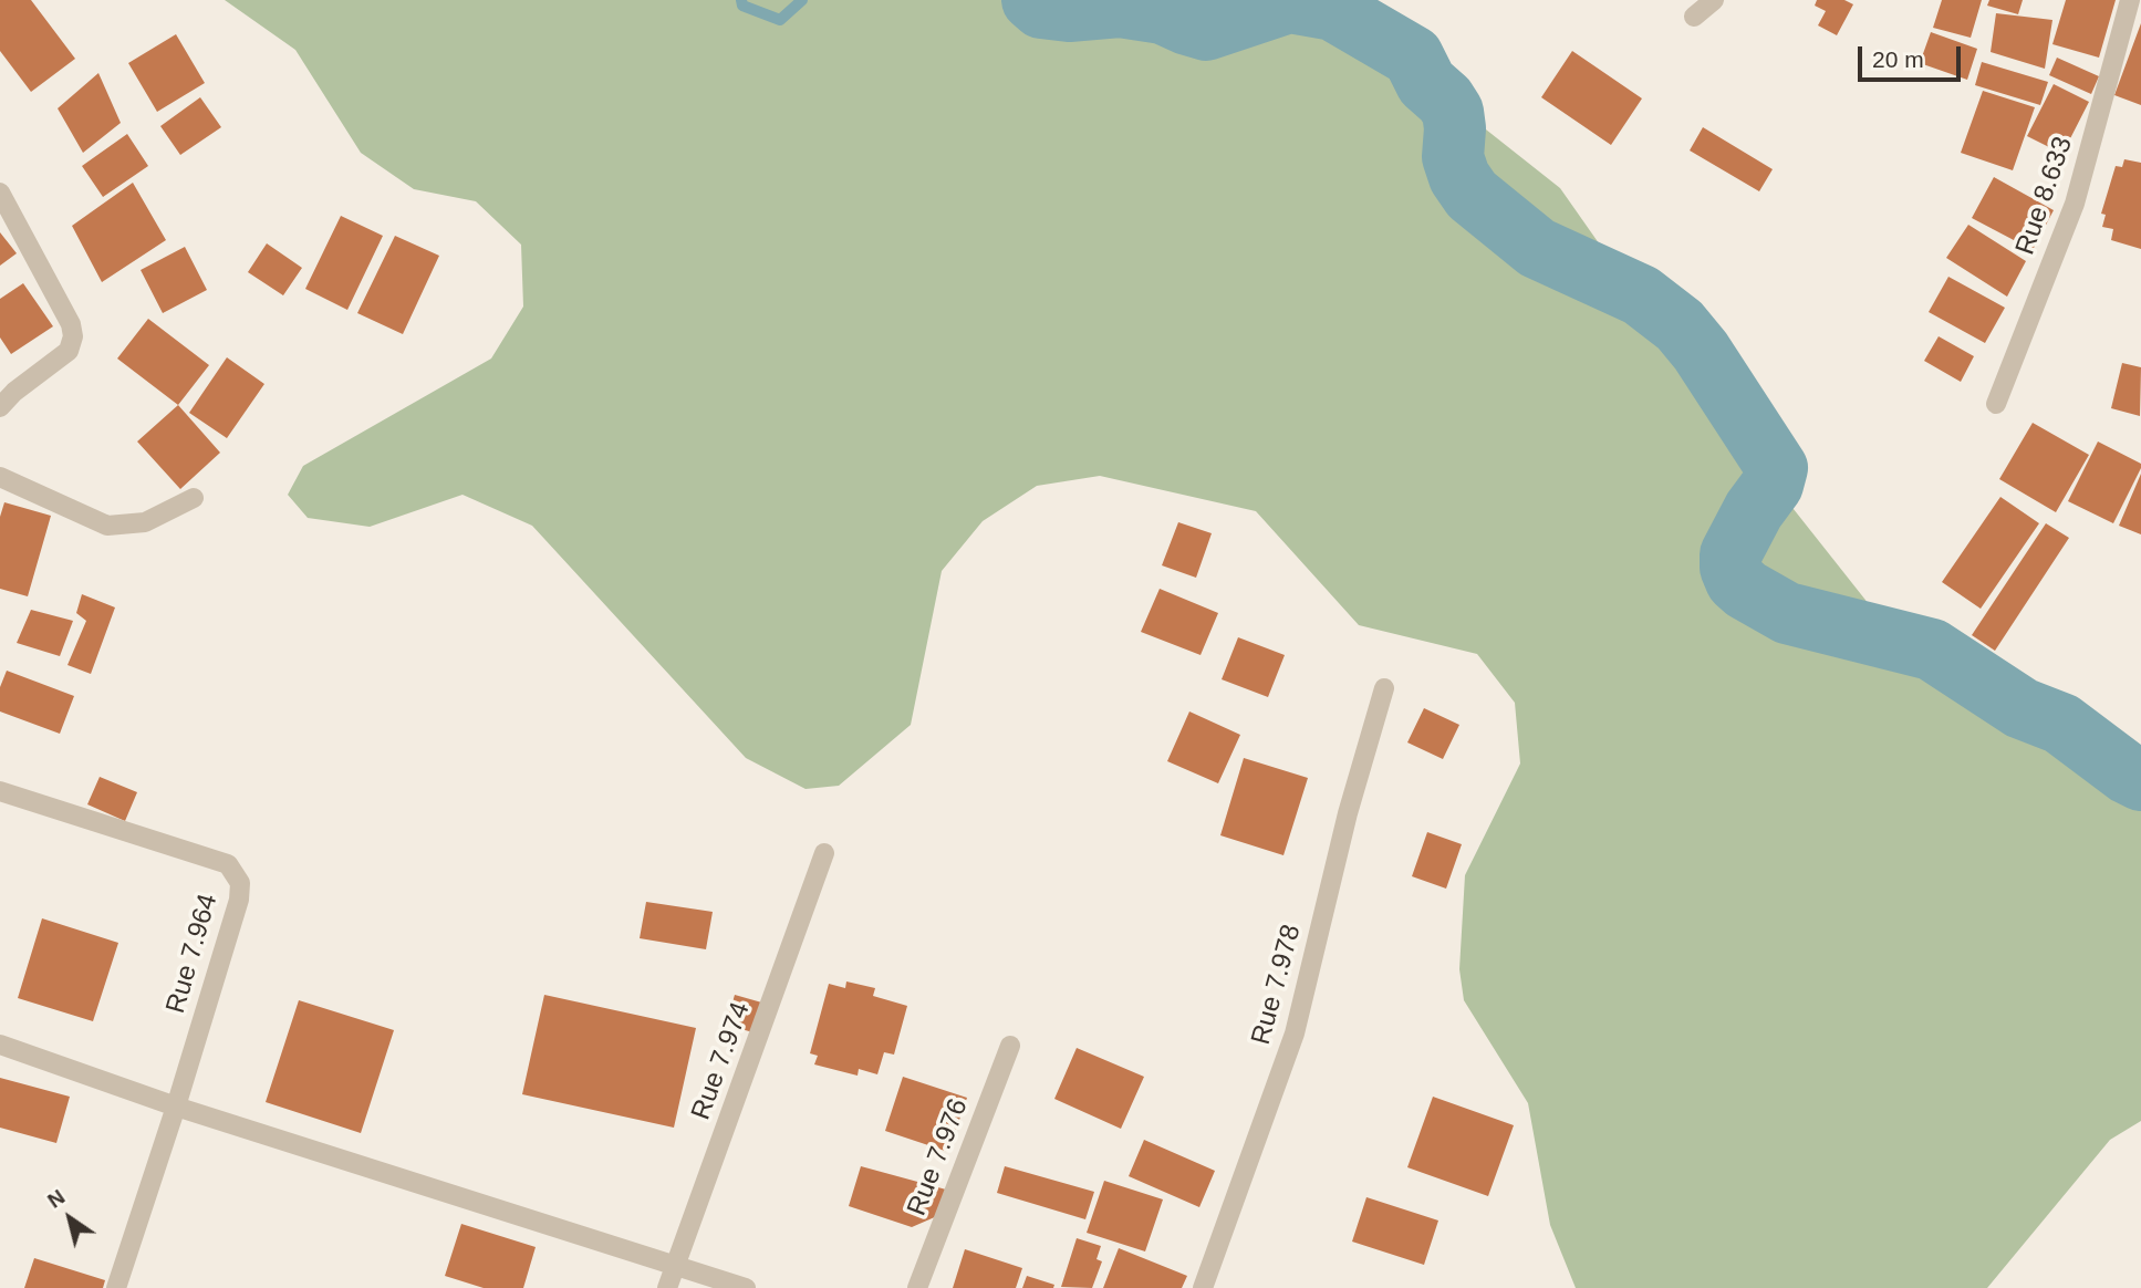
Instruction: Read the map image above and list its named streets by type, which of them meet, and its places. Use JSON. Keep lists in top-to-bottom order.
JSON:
{
  "streets": {
    "street": [
      "Rue 8.633",
      "Rue 7.964",
      "Rue 7.978",
      "Rue 7.974",
      "Rue 7.976"
    ]
  },
  "scale_bar": "20 m",
  "north": "top left"
}
